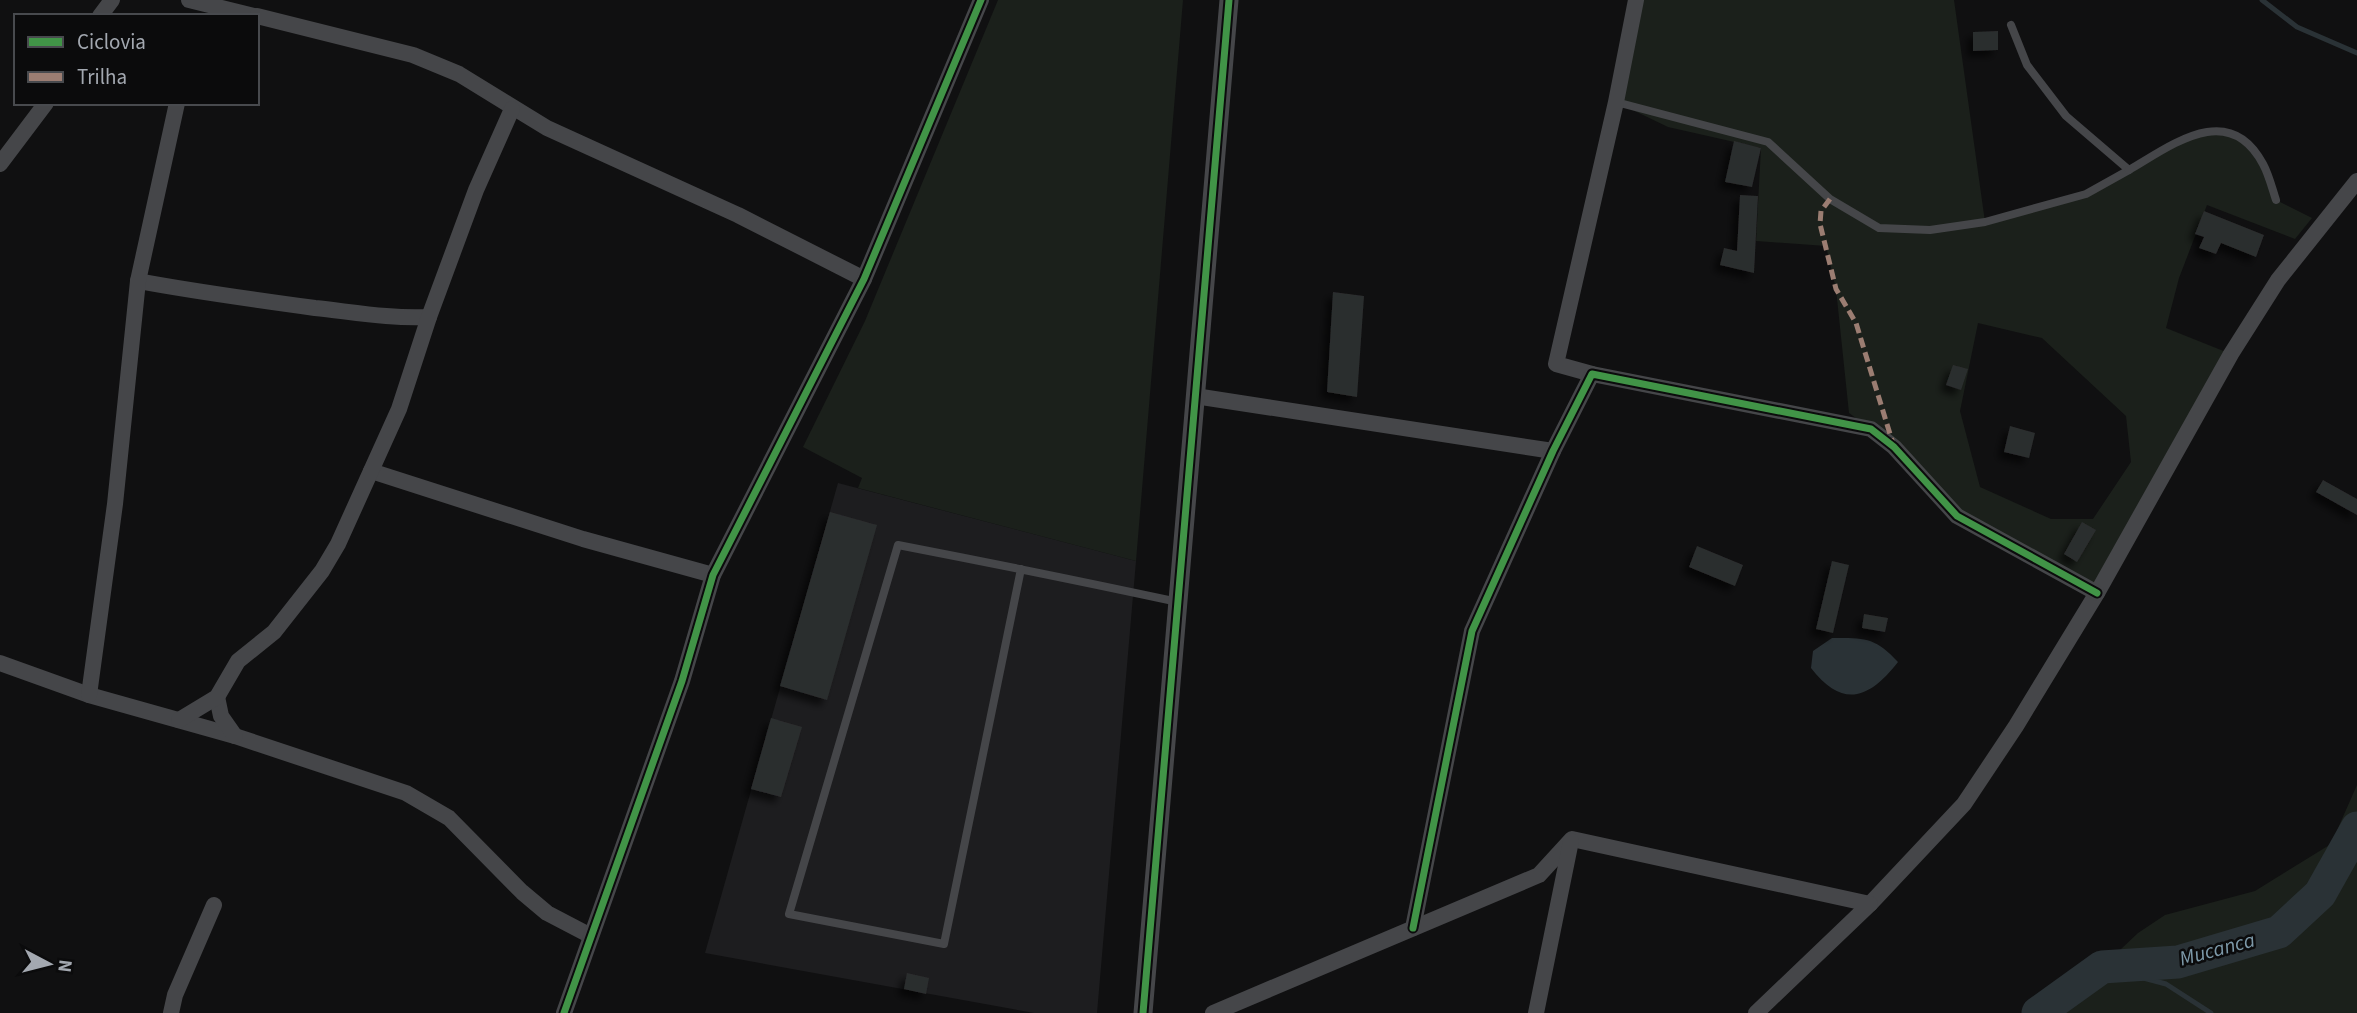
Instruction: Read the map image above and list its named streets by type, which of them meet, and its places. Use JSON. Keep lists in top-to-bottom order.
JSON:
{
  "water": ["Mucanca"],
  "legend": ["Ciclovia", "Trilha"],
  "north": "right"
}
